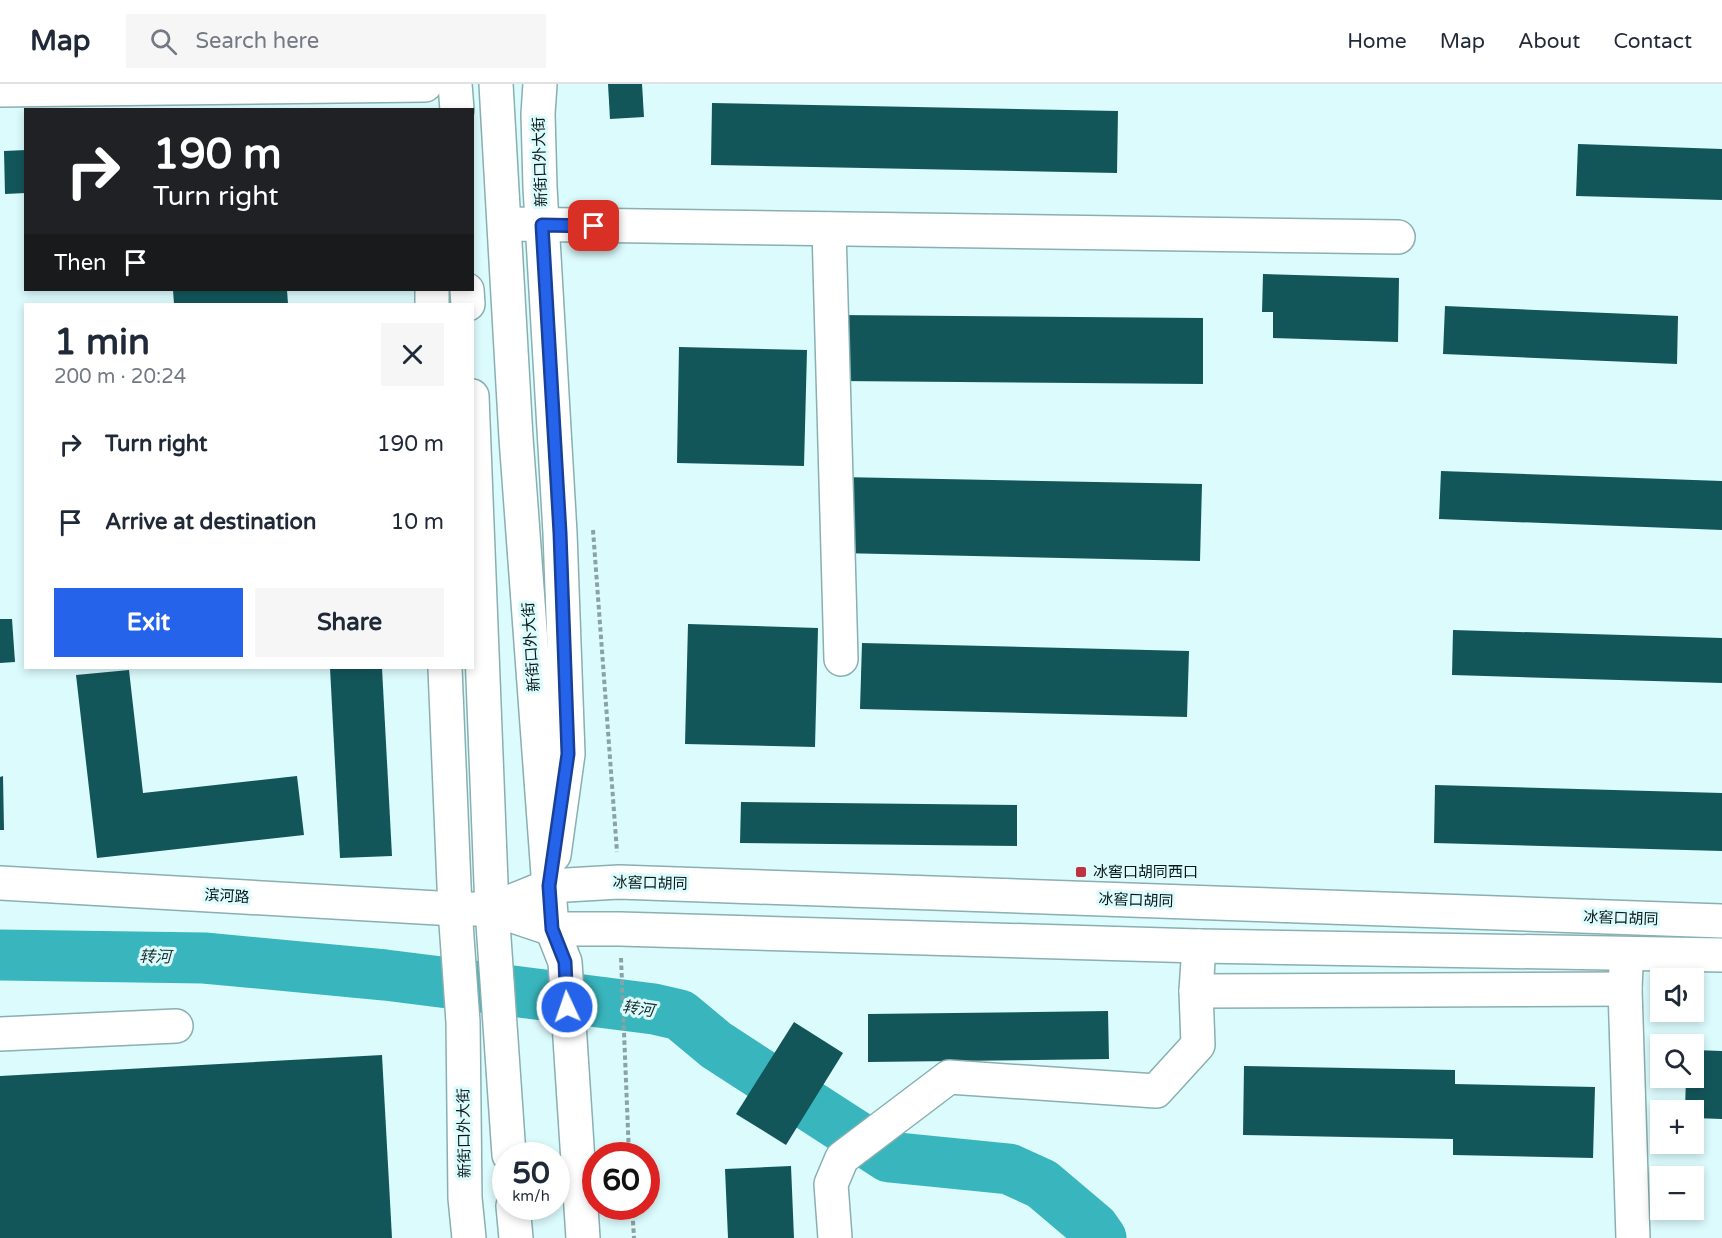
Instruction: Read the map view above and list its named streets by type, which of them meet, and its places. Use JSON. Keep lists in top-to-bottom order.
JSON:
{
  "streets": {
    "street": ["新街口外大街", "冰窖口胡同", "滨河路"]
  },
  "crossings": [
    ["新街口外大街", "冰窖口胡同"],
    ["新街口外大街", "滨河路"],
    ["冰窖口胡同", "滨河路"]
  ],
  "water": ["转河"],
  "places": {
    "transit": ["冰窖口胡同西口"]
  },
  "page": {
    "header": "Map",
    "search": "Search here",
    "nav": [
      "Home",
      "Map",
      "About",
      "Contact"
    ],
    "turn": ["190 m", "Turn right"],
    "then": "Then",
    "heading": ["1 min", "200 m · 20:24"],
    "list": [
      {
        "name": "Turn right",
        "value": "190 m"
      },
      {
        "name": "Arrive at destination",
        "value": "10 m"
      }
    ],
    "buttons": ["Exit", "Share"],
    "map_buttons": ["+", "−"],
    "speed": "50 km/h",
    "limit": "60"
  }
}
